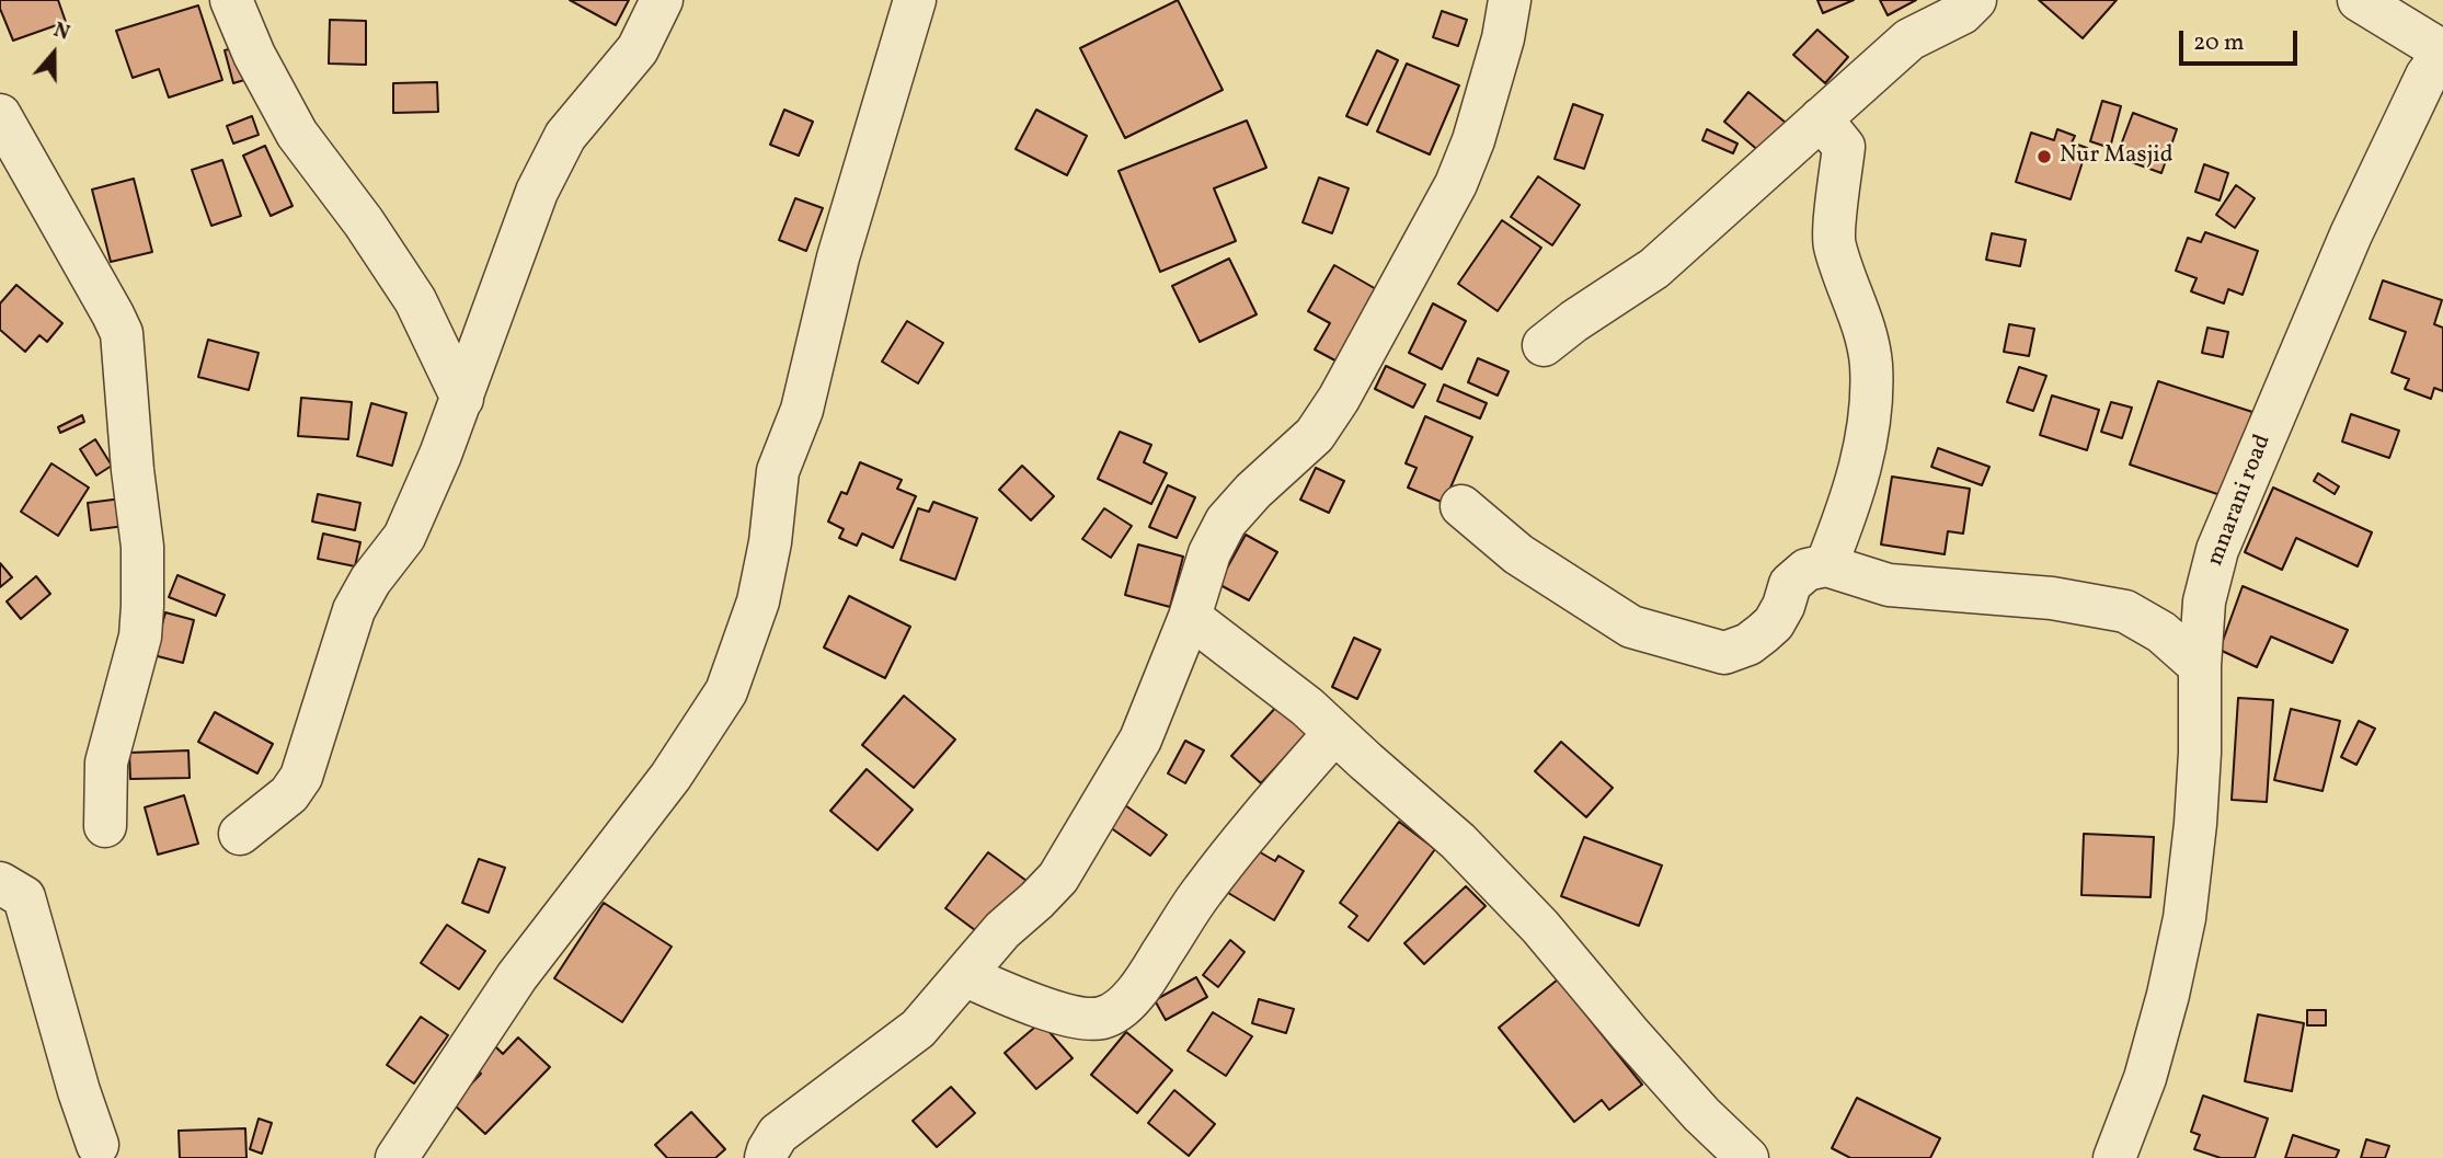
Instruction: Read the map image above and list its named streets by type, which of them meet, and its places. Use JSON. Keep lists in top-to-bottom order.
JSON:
{
  "streets": {
    "street": ["mnarani road"]
  },
  "places": ["Nur Masjid"],
  "scale_bar": "20 m",
  "north": "top"
}
